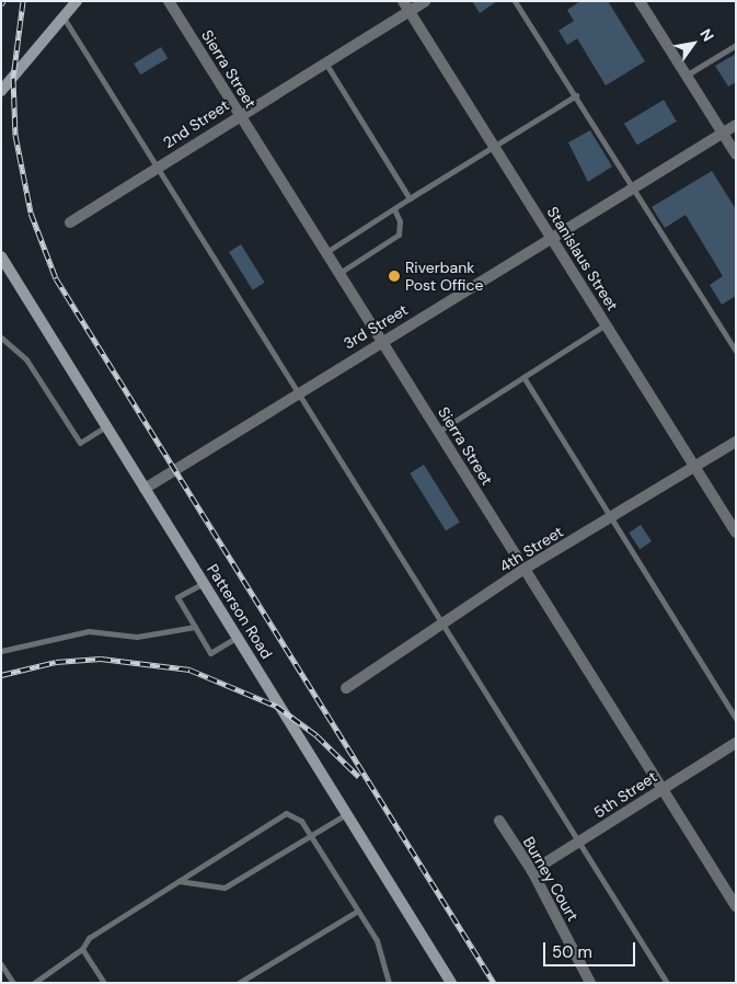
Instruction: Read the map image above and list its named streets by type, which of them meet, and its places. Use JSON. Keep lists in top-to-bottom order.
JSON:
{
  "streets": {
    "main road": ["Patterson Road"],
    "street": [
      "Sierra Street",
      "2nd Street",
      "Stanislaus Street",
      "3rd Street",
      "4th Street",
      "5th Street",
      "Burney Court"
    ]
  },
  "crossings": [
    ["Sierra Street", "2nd Street"],
    ["Sierra Street", "3rd Street"],
    ["Sierra Street", "4th Street"],
    ["Sierra Street", "5th Street"],
    ["2nd Street", "Stanislaus Street"],
    ["Stanislaus Street", "3rd Street"],
    ["Stanislaus Street", "4th Street"],
    ["3rd Street", "Patterson Road"],
    ["5th Street", "Burney Court"]
  ],
  "places": ["Riverbank Post Office"],
  "scale_bar": "50 m",
  "north": "top right"
}
